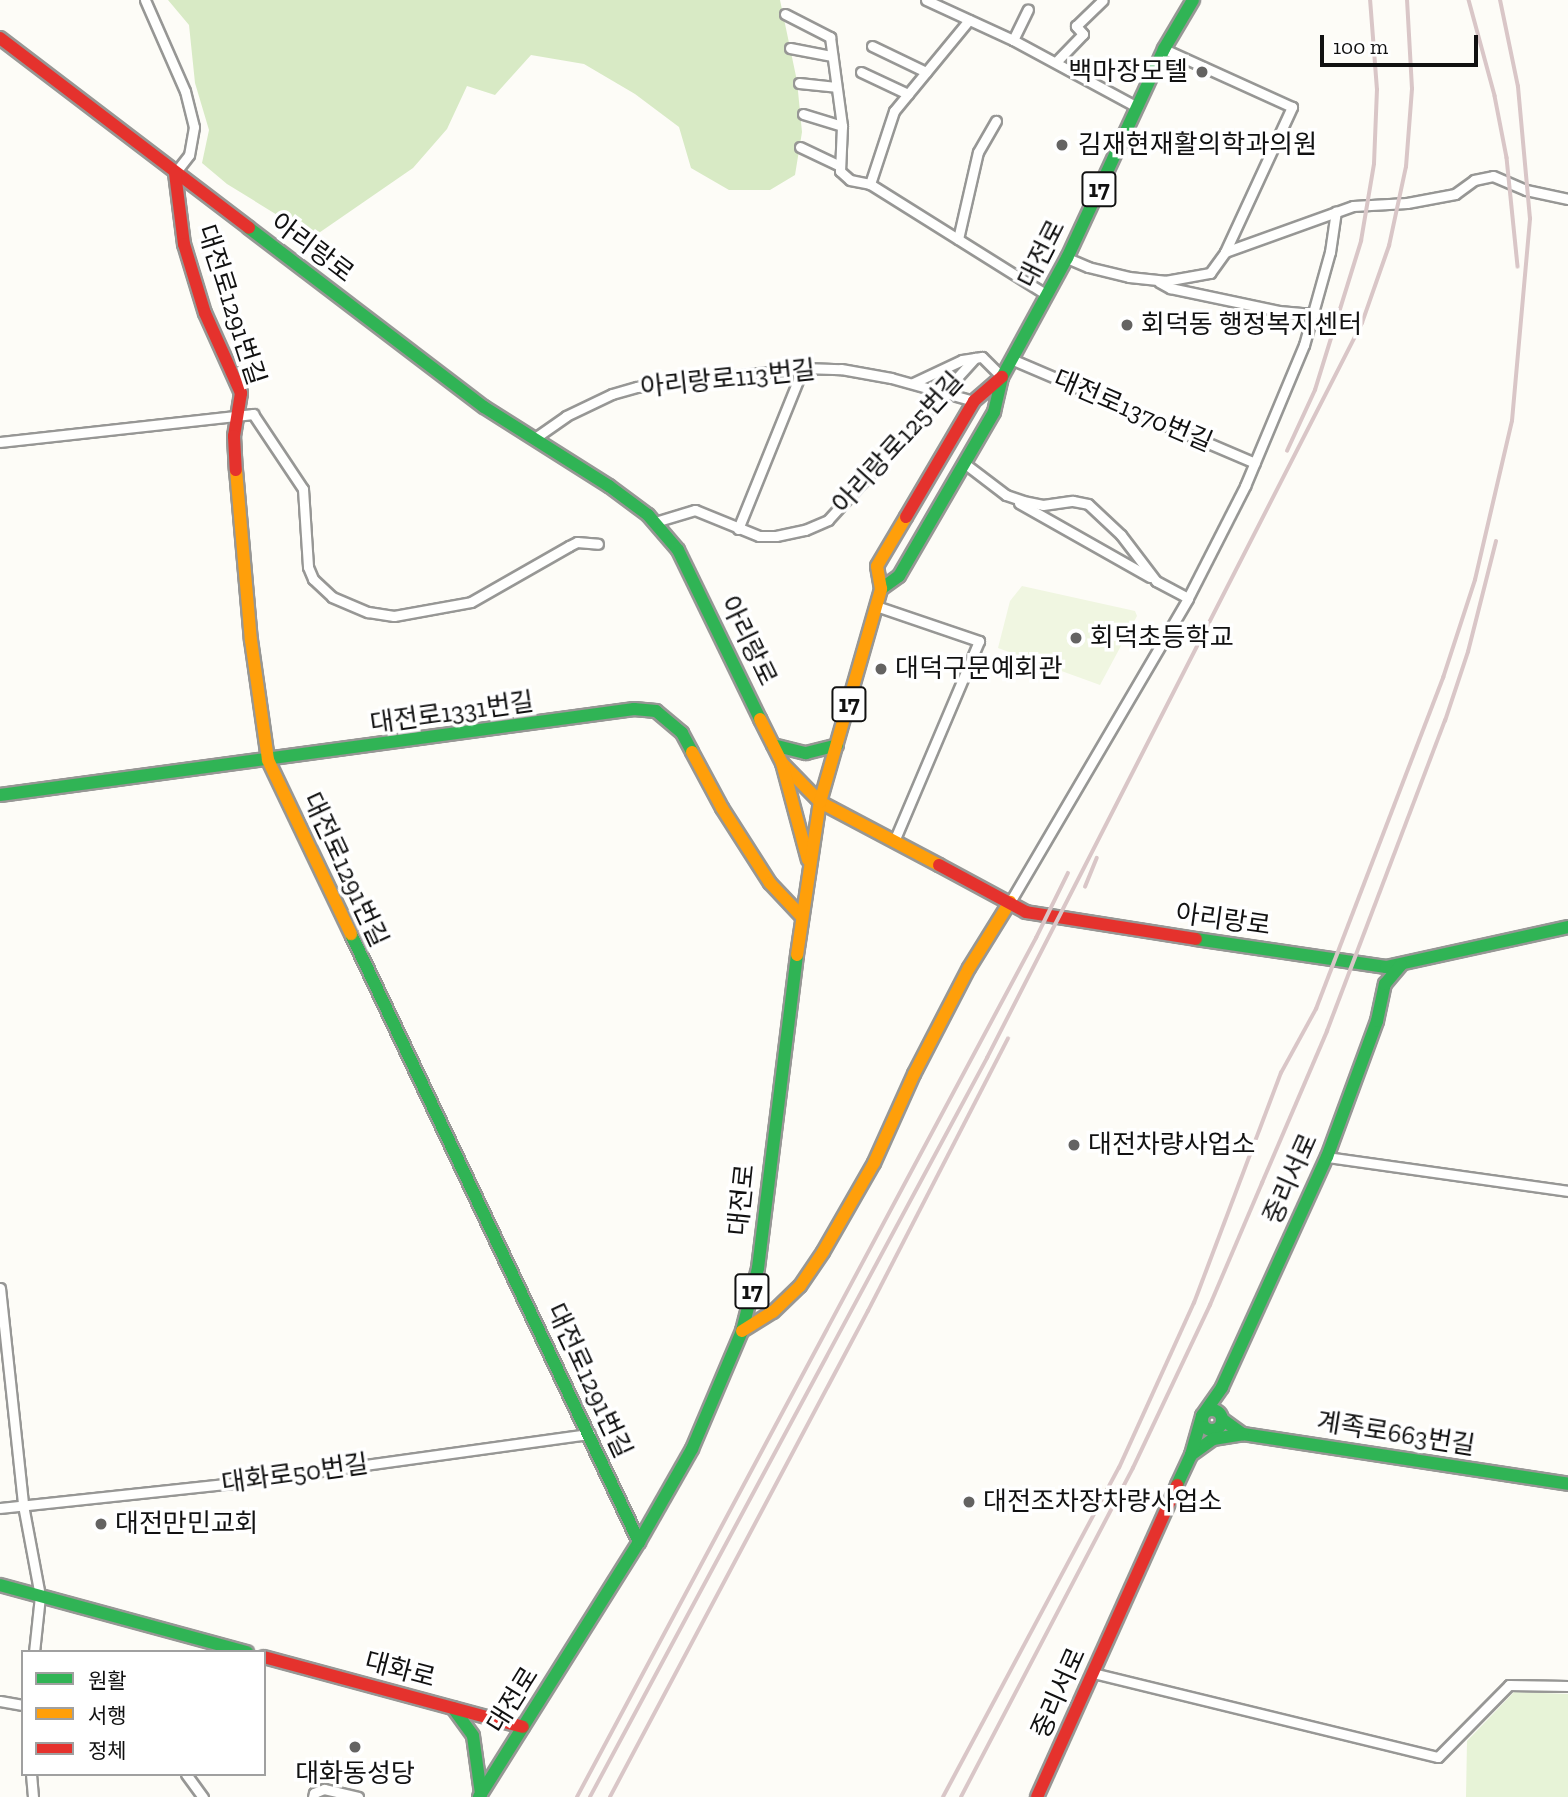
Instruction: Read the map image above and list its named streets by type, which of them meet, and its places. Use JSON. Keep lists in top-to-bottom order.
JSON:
{
  "streets": {
    "main road": [
      "17",
      "아리랑로",
      "대전로",
      "대전로1291번길",
      "대전로1331번길",
      "중리서로",
      "계족로663번길",
      "대화로"
    ],
    "street": [
      "아리랑로113번길",
      "대전로1370번길",
      "아리랑로125번길",
      "대화로50번길"
    ]
  },
  "crossings": [
    ["아리랑로", "대전로"],
    ["아리랑로", "대전로1291번길"],
    ["아리랑로", "아리랑로113번길"],
    ["아리랑로", "아리랑로125번길"],
    ["아리랑로", "중리서로"],
    ["대전로", "대전로1291번길"],
    ["대전로", "아리랑로113번길"],
    ["대전로", "대전로1370번길"],
    ["대전로", "대전로1331번길"],
    ["대전로", "대화로"],
    ["대전로1291번길", "대전로1331번길"],
    ["대전로1291번길", "대화로50번길"],
    ["아리랑로113번길", "아리랑로125번길"]
  ],
  "places": [
    "백마장모텔",
    "김재현재활의학과의원",
    "회덕동 행정복지센터",
    "회덕초등학교",
    "대덕구문예회관",
    "대전차량사업소",
    "대전조차장차량사업소",
    "대전만민교회",
    "대화동성당"
  ],
  "legend": ["원활", "서행", "정체"],
  "scale_bar": "100 m"
}
